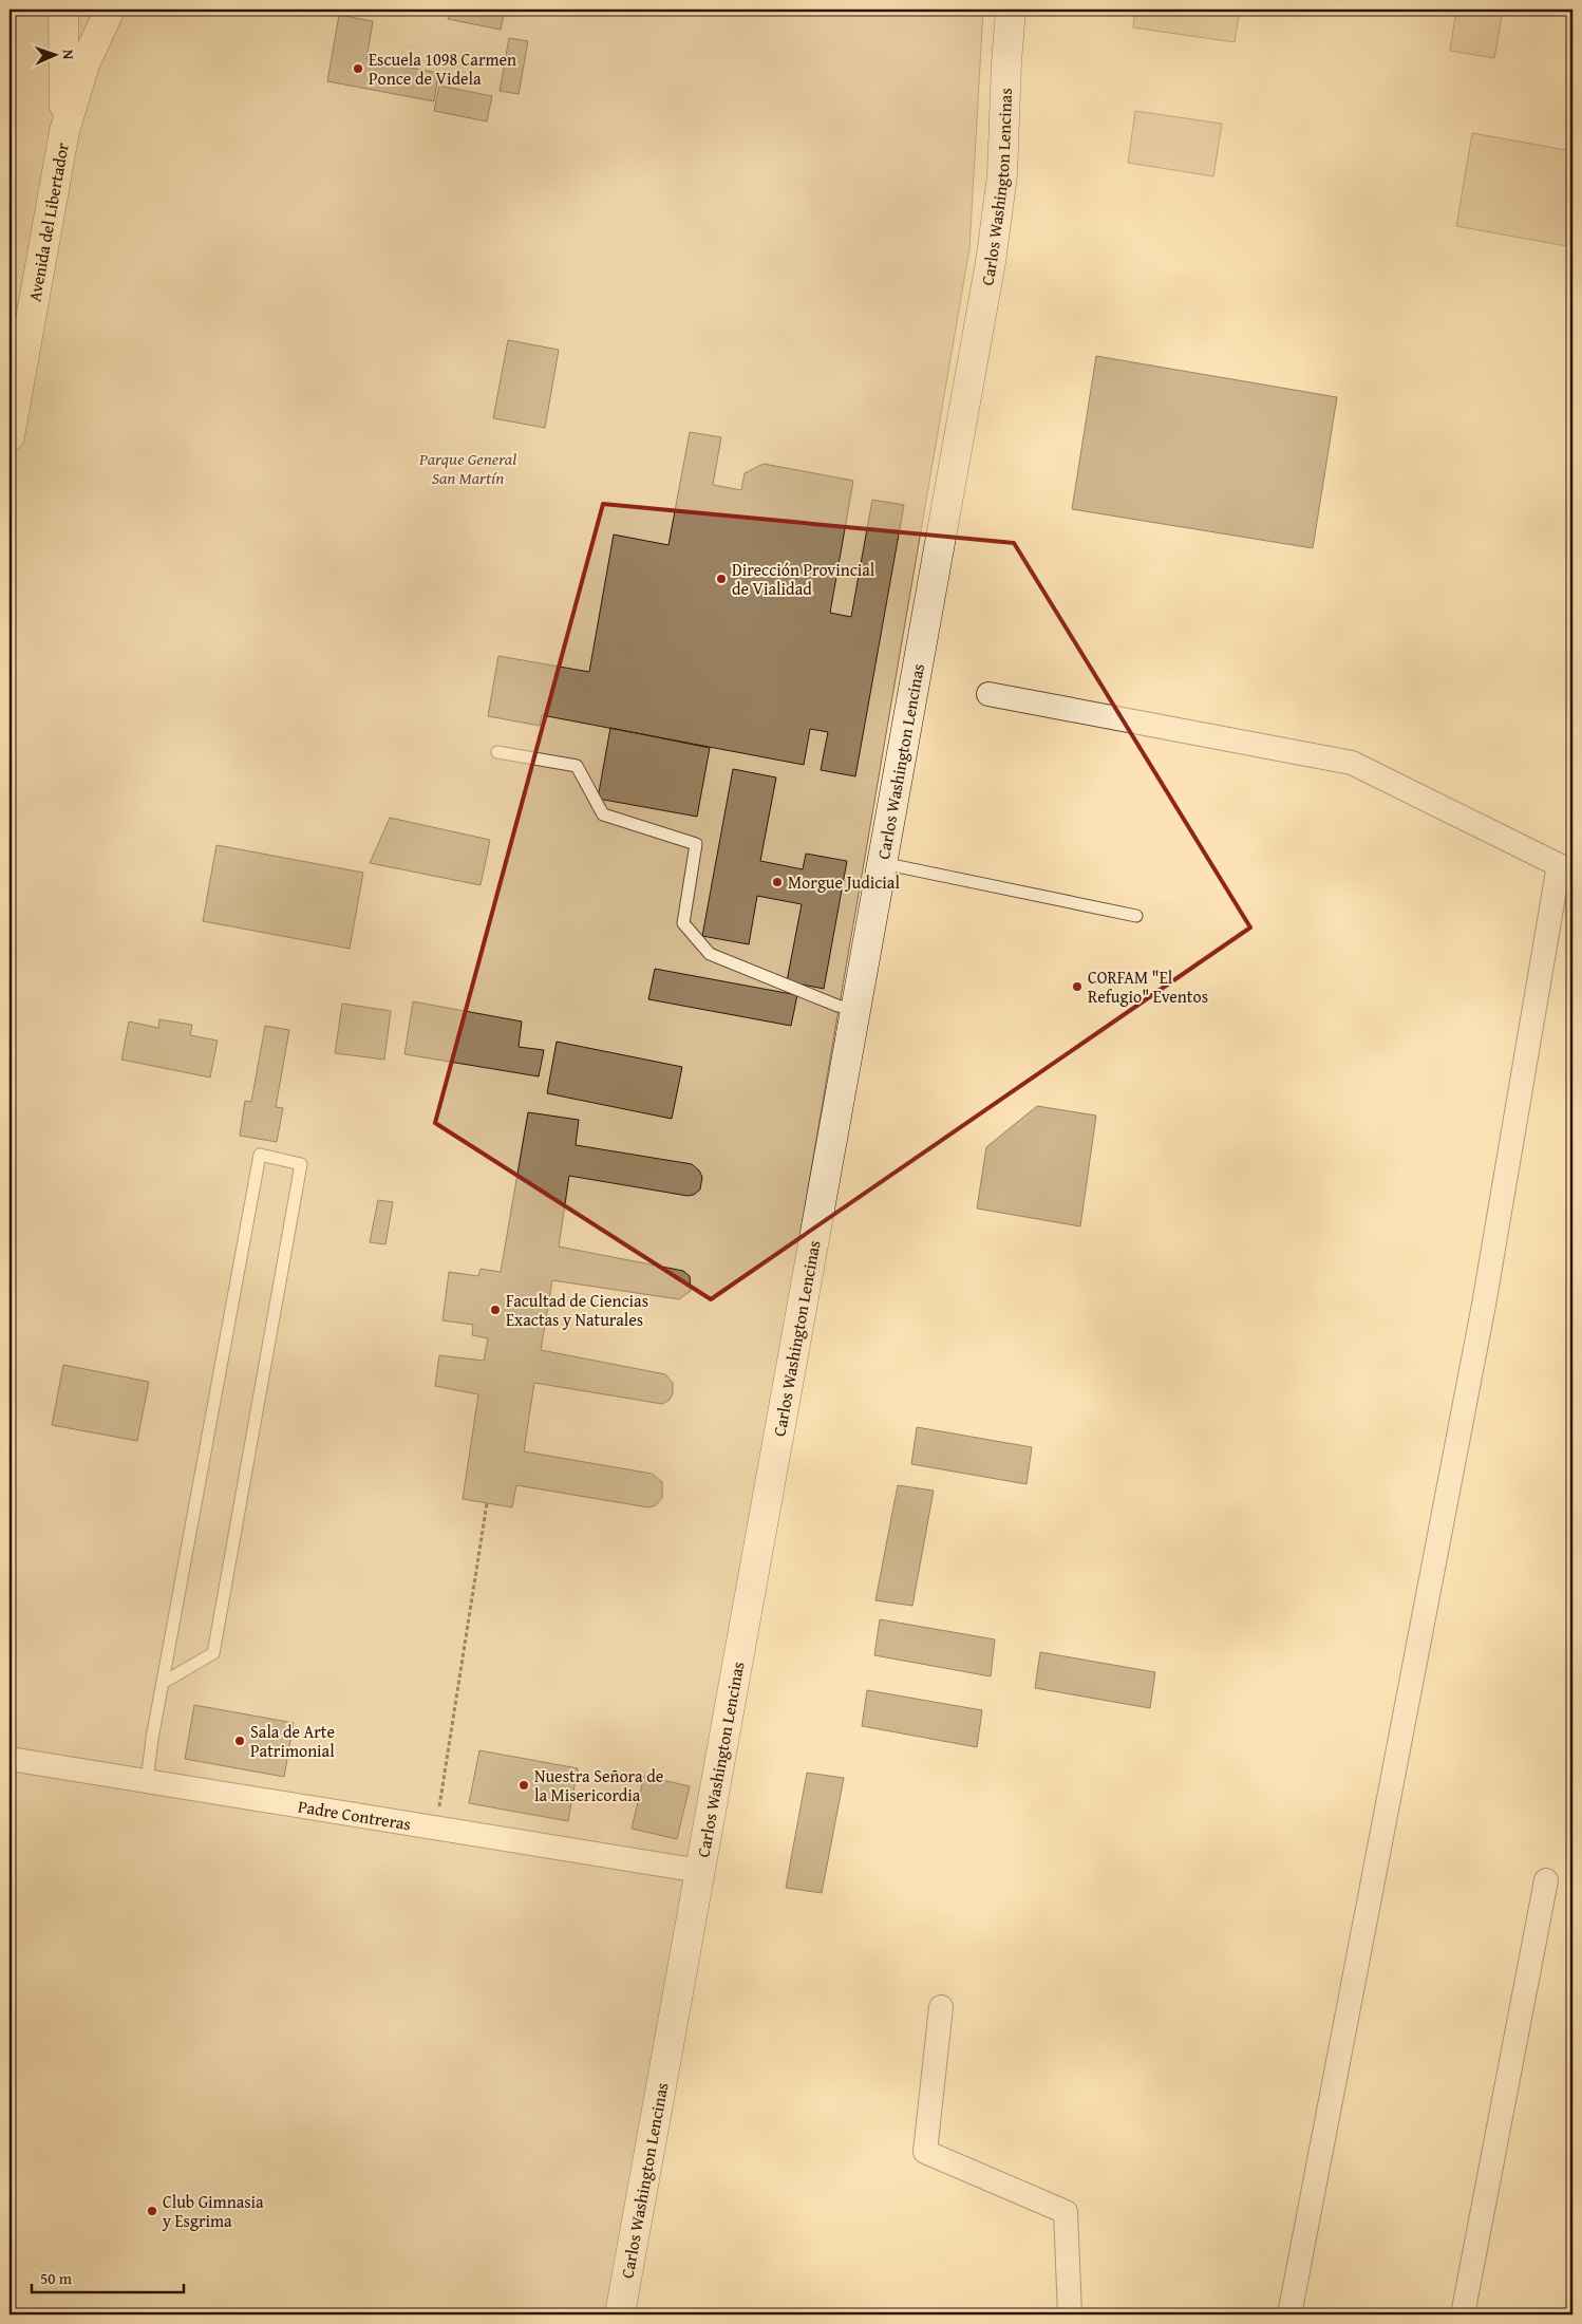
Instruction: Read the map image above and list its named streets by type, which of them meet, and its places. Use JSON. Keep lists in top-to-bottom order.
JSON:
{
  "streets": {
    "main road": ["Carlos Washington Lencinas", "Avenida del Libertador"],
    "street": ["Padre Contreras"]
  },
  "crossings": [
    ["Carlos Washington Lencinas", "Padre Contreras"]
  ],
  "parks": ["Parque General San Martín"],
  "places": [
    "Escuela 1098 Carmen Ponce de Videla",
    "Dirección Provincial de Vialidad",
    "Morgue Judicial",
    "CORFAM \"El Refugio\" Eventos",
    "Facultad de Ciencias Exactas y Naturales",
    "Sala de Arte Patrimonial",
    "Nuestra Señora de la Misericordia",
    "Club Gimnasia y Esgrima"
  ],
  "scale_bar": "50 m",
  "north": "right"
}
